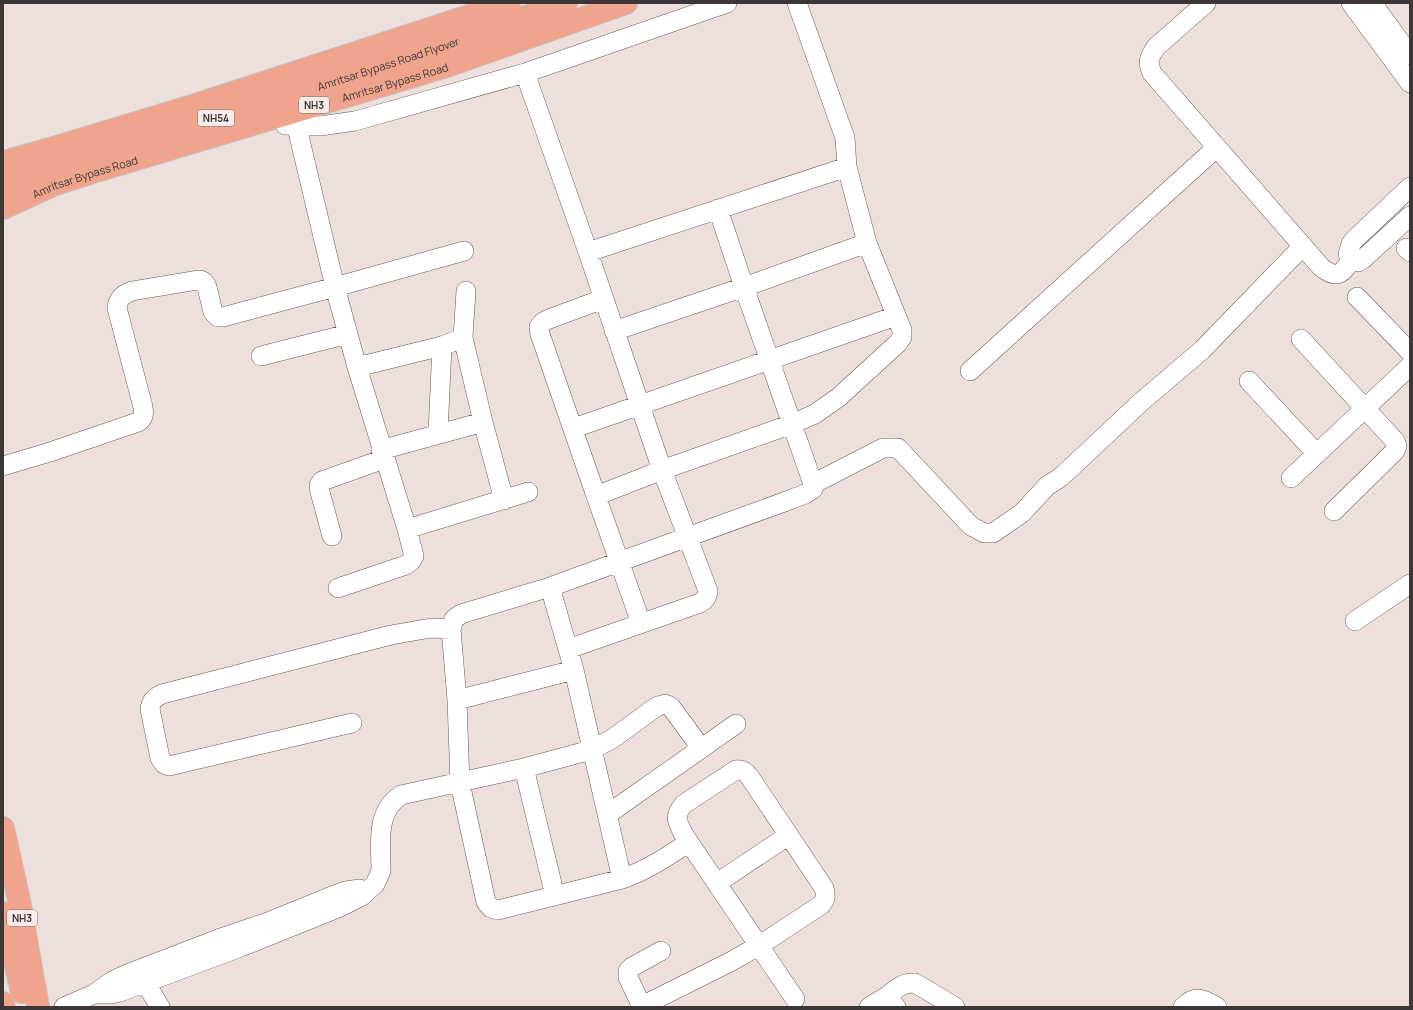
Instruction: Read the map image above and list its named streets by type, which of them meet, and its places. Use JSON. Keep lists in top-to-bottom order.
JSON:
{
  "streets": {
    "highway": [
      "Amritsar Bypass Road Flyover",
      "Amritsar Bypass Road",
      "NH3",
      "NH54"
    ]
  }
}
